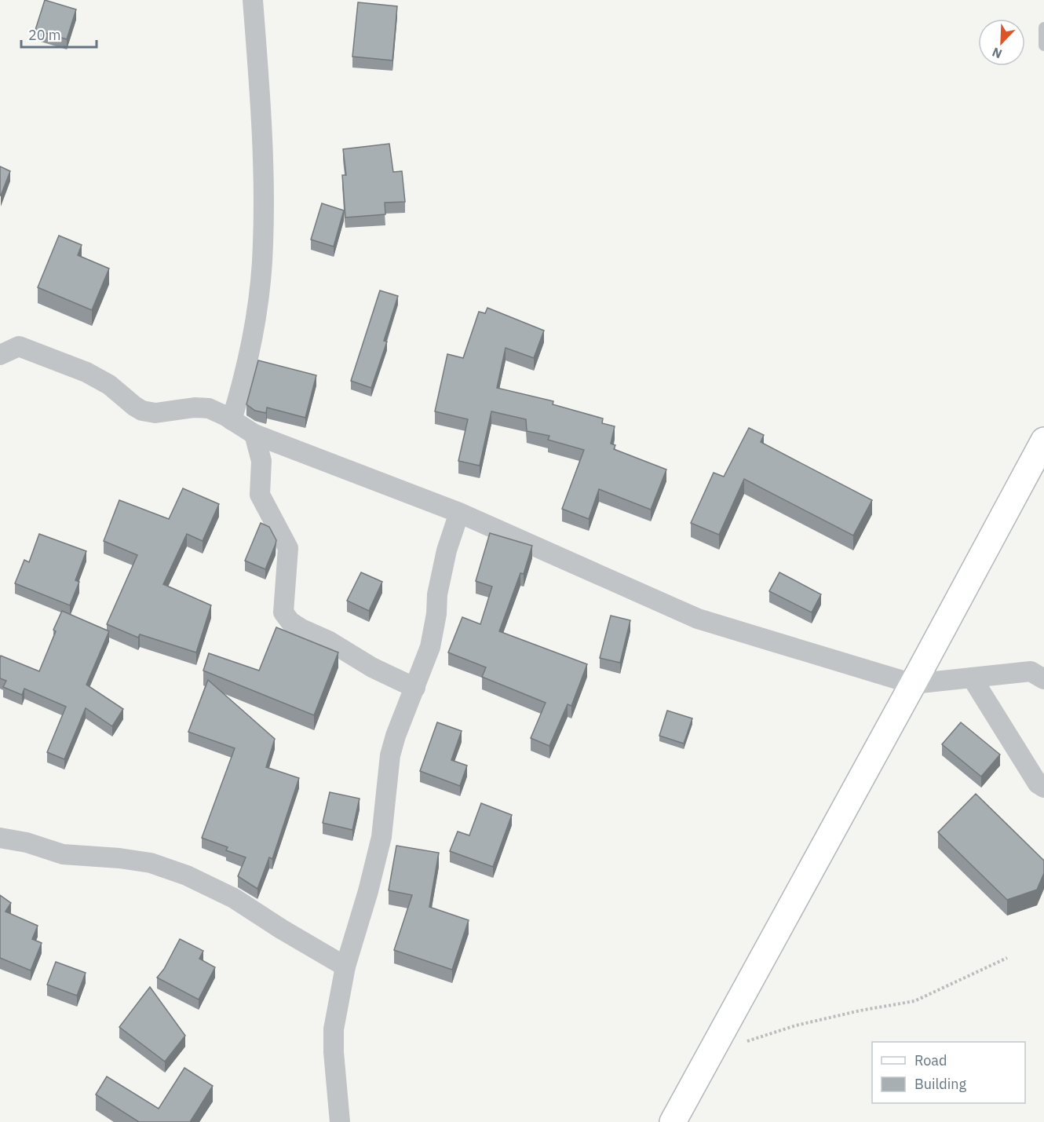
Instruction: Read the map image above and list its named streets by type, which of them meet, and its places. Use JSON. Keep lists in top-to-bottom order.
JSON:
{
  "legend": ["Road", "Building"],
  "scale_bar": "20 m",
  "north": "bottom left"
}
